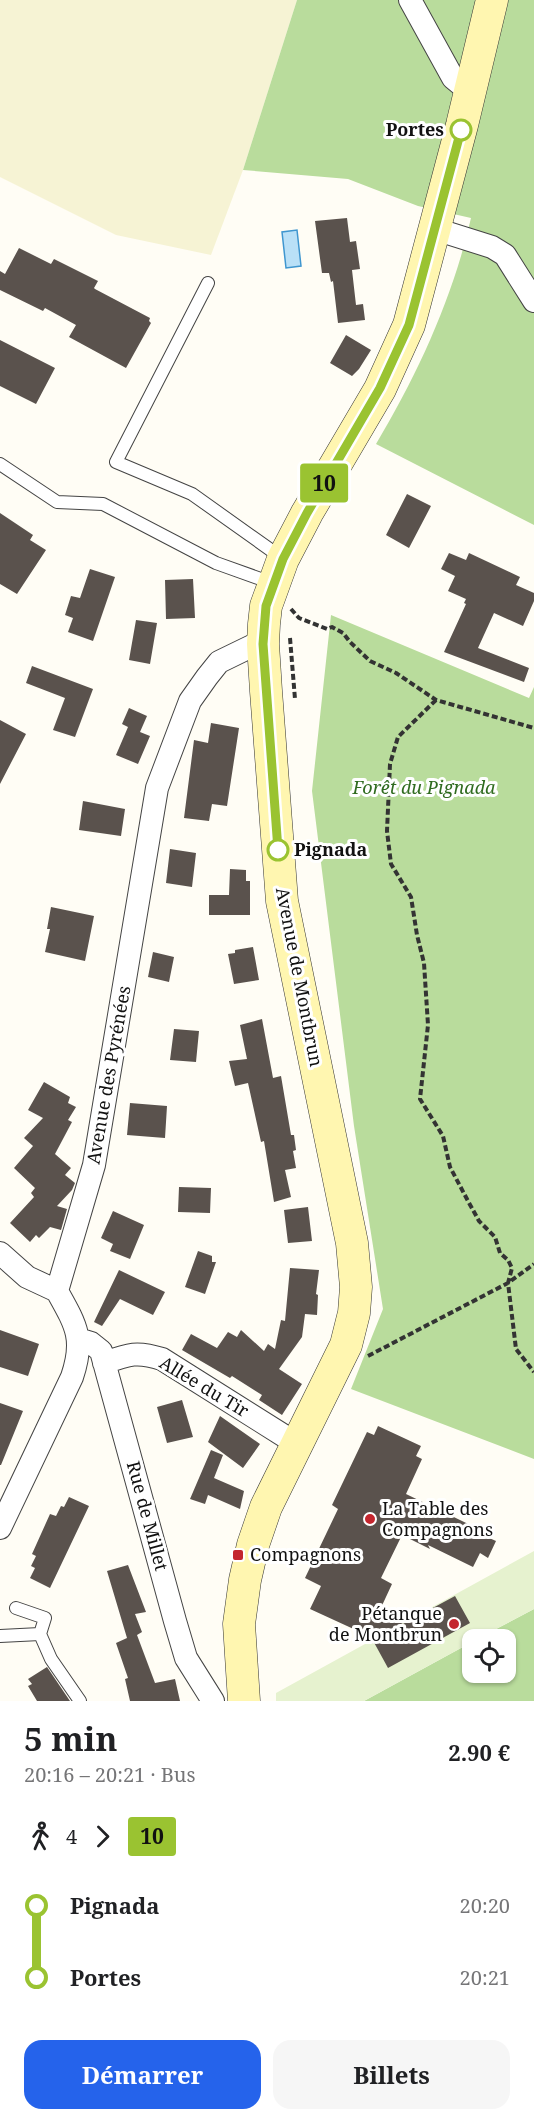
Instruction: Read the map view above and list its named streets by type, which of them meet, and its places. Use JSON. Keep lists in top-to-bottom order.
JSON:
{
  "streets": {
    "street": [
      "Avenue de Montbrun",
      "Avenue des Pyrénées",
      "Allée du Tir",
      "Rue de Millet"
    ]
  },
  "crossings": [
    ["Avenue de Montbrun", "Avenue des Pyrénées"],
    ["Avenue de Montbrun", "Allée du Tir"],
    ["Allée du Tir", "Rue de Millet"]
  ],
  "parks": ["Forêt du Pignada"],
  "places": {
    "other": [
      "Portes",
      "Pignada",
      "La Table des Compagnons",
      "Pétanque de Montbrun"
    ],
    "transit": ["Compagnons"]
  },
  "lines": ["bus line 10"],
  "page": {
    "on_map": "10",
    "heading": ["5 min", "20:16 – 20:21 · Bus", "2.90 €"],
    "legs": ["4", "10"],
    "list": [
      {
        "name": "Pignada",
        "value": "20:20"
      },
      {
        "name": "Portes",
        "value": "20:21"
      }
    ],
    "buttons": ["Démarrer", "Billets"]
  }
}
